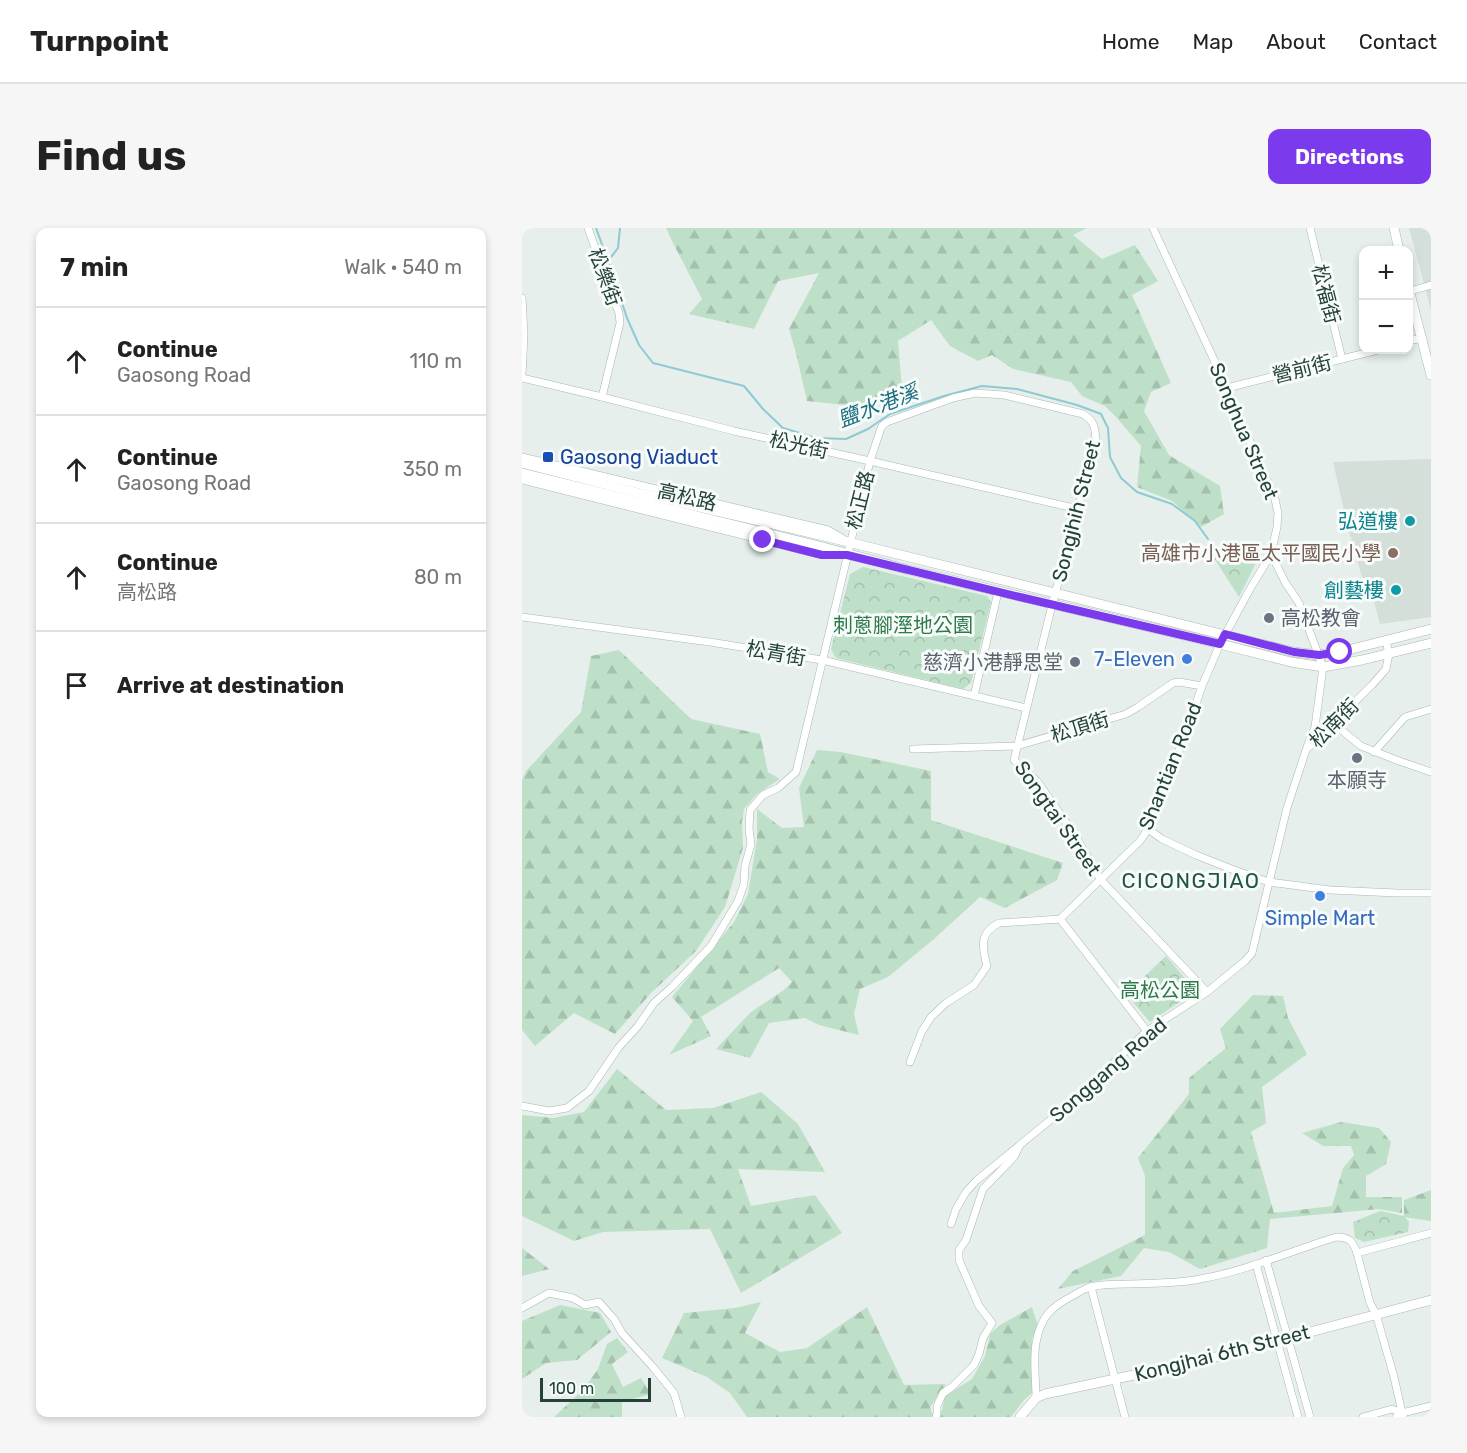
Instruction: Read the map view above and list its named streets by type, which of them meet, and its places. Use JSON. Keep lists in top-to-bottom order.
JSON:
{
  "streets": {
    "street": [
      "松樂街",
      "松福街",
      "營前街",
      "Songhua Street",
      "松光街",
      "高松路",
      "松正路",
      "Songjhih Street",
      "松青街",
      "松南街",
      "松頂街",
      "Shantian Road",
      "Songtai Street",
      "Songgang Road",
      "Kongjhai 6th Street"
    ]
  },
  "crossings": [
    ["松樂街", "松光街"],
    ["松福街", "營前街"],
    ["營前街", "Songhua Street"],
    ["Songhua Street", "高松路"],
    ["Songhua Street", "Shantian Road"],
    ["松光街", "松正路"],
    ["松光街", "Songjhih Street"],
    ["高松路", "松正路"],
    ["高松路", "Songjhih Street"],
    ["高松路", "Shantian Road"],
    ["松正路", "Songjhih Street"],
    ["松正路", "松青街"],
    ["Songjhih Street", "松青街"],
    ["Songjhih Street", "松頂街"],
    ["Songjhih Street", "Songtai Street"],
    ["松南街", "Songgang Road"],
    ["松頂街", "Shantian Road"],
    ["松頂街", "Songtai Street"],
    ["Shantian Road", "Songtai Street"],
    ["Songtai Street", "Songgang Road"]
  ],
  "districts": ["CICONGJIAO"],
  "water": ["鹽水港溪"],
  "parks": ["刺蔥腳溼地公園", "高松公園"],
  "places": {
    "transit": ["Gaosong Viaduct"],
    "other": [
      "弘道樓",
      "高雄市小港區太平國民小學",
      "創藝樓",
      "高松教會",
      "7-Eleven",
      "慈濟小港靜思堂",
      "本願寺",
      "Simple Mart"
    ]
  },
  "scale_bar": "100 m",
  "page": {
    "header": "Turnpoint",
    "nav": [
      "Home",
      "Map",
      "About",
      "Contact"
    ],
    "buttons": "Directions",
    "title": "Find us",
    "heading": ["7 min", "Walk · 540 m"],
    "map_buttons": ["+", "−"],
    "list": [
      ["Continue", "Gaosong Road", "110 m"],
      ["Continue", "Gaosong Road", "350 m"],
      ["Continue", "高松路", "80 m"],
      "Arrive at destination"
    ],
    "scale": "100 m"
  }
}
